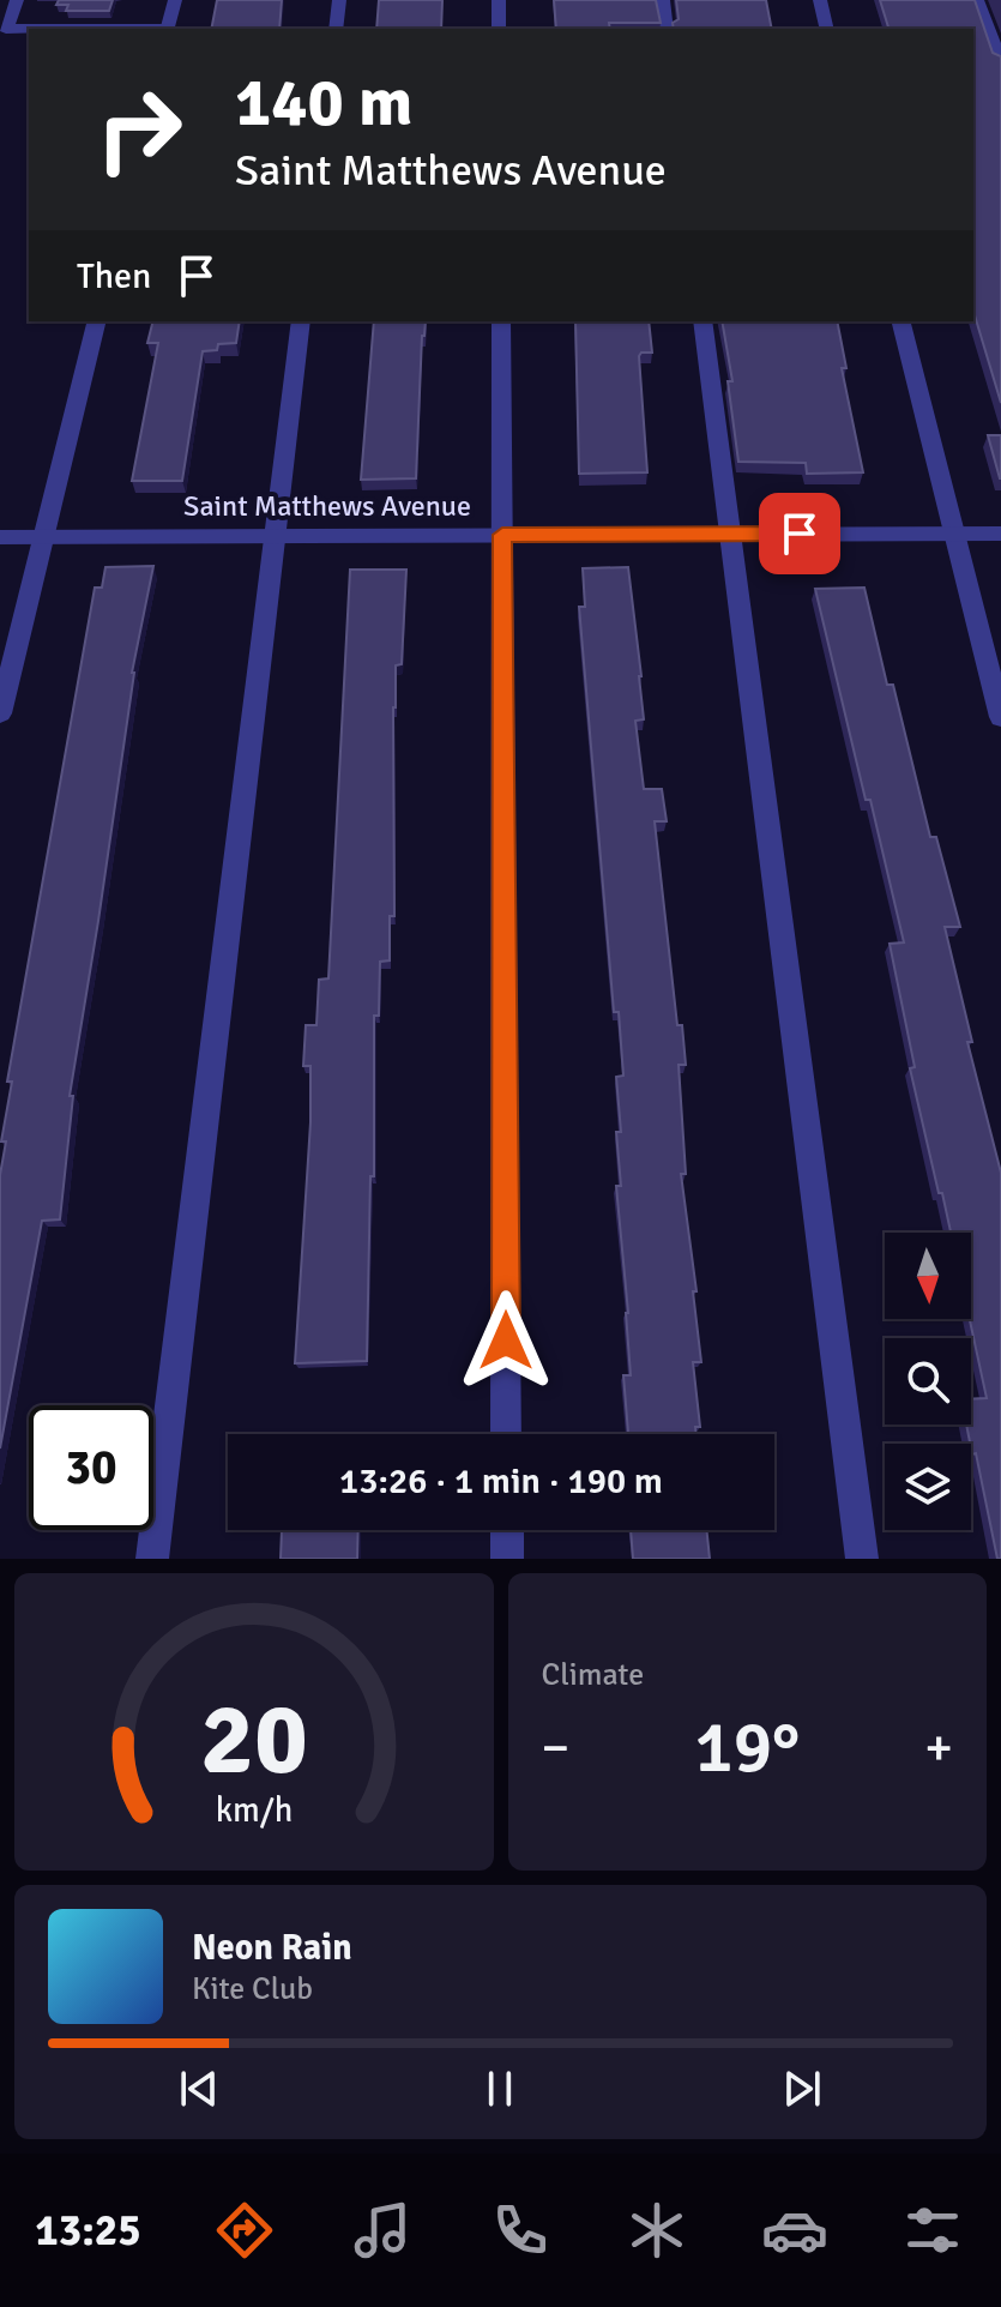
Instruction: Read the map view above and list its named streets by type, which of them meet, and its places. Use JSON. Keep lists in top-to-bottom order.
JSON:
{
  "streets": {
    "street": ["Saint Matthews Avenue"]
  },
  "north": "bottom",
  "page": {
    "turn": ["140 m", "Saint Matthews Avenue"],
    "then": "Then",
    "limit": "30",
    "trip": "13:26 · 1 min · 190 m",
    "tile": "Climate",
    "heat": ["−", "19°", "+"],
    "song": ["Neon Rain", "Kite Club"],
    "tabs": "13:25",
    "gauge": ["20", "km/h"]
  }
}
